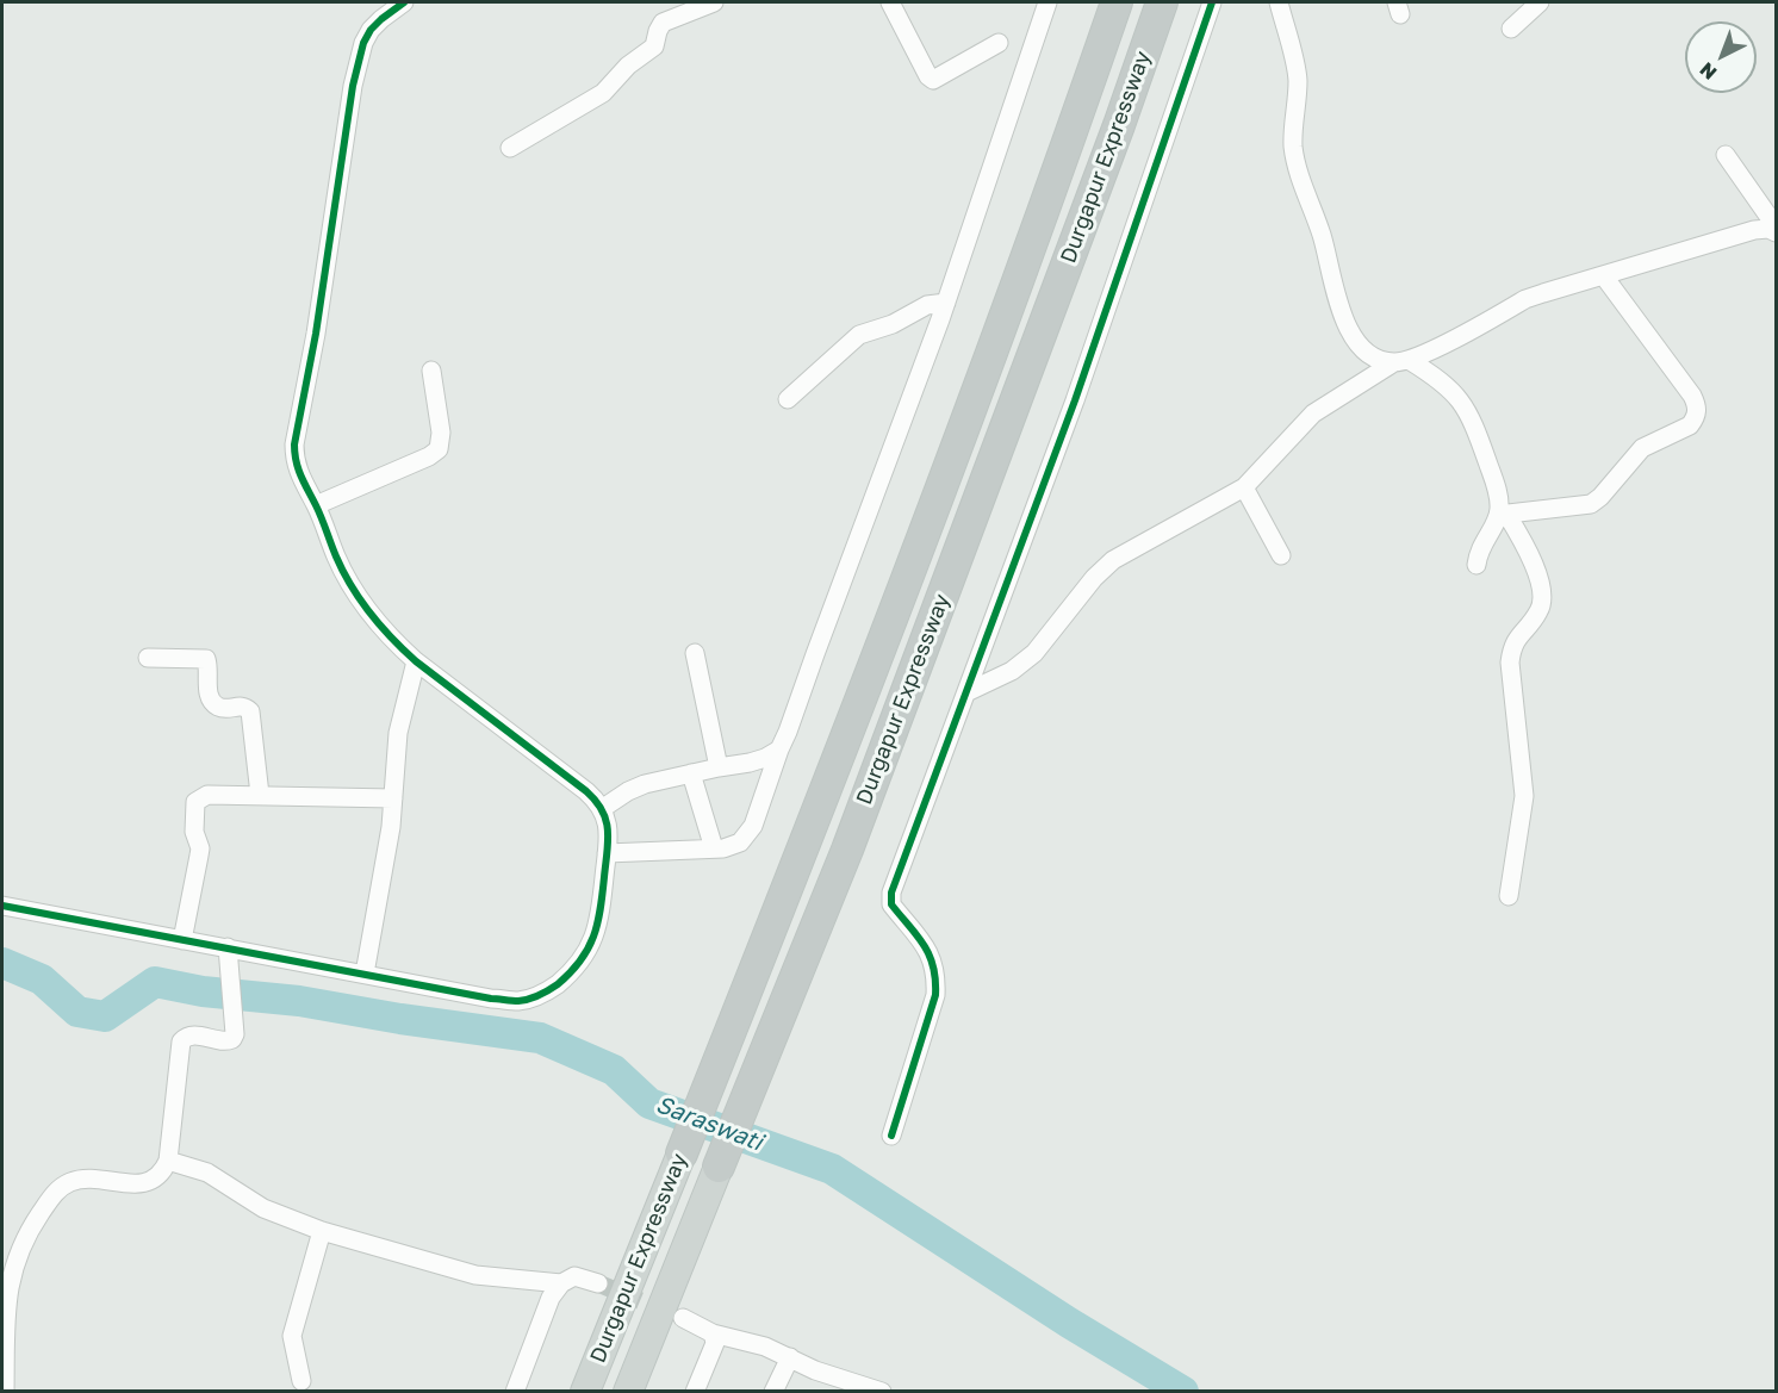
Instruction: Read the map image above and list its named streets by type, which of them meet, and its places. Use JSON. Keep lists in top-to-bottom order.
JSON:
{
  "streets": {
    "highway": ["Durgapur Expressway"]
  },
  "water": ["Saraswati"],
  "north": "bottom left"
}
